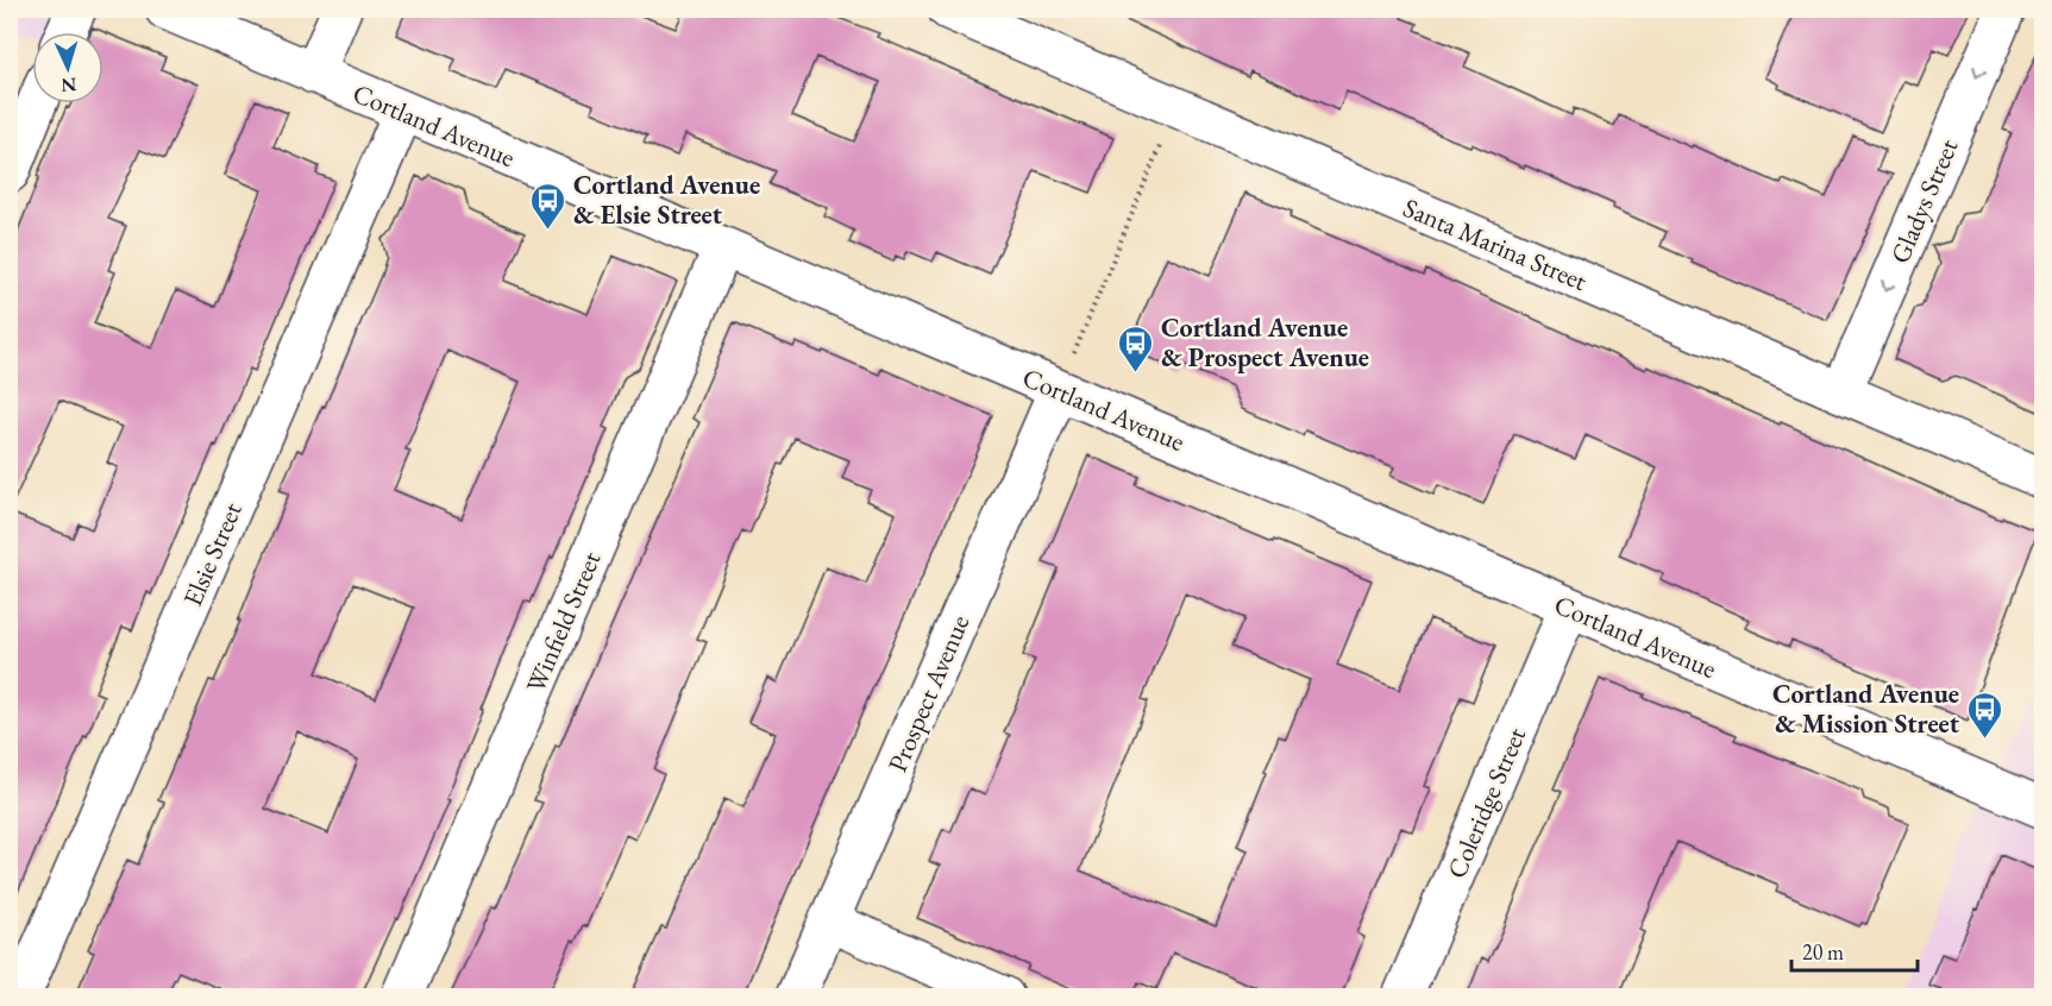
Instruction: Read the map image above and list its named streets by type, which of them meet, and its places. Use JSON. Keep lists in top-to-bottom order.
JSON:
{
  "streets": {
    "street": [
      "Cortland Avenue",
      "Gladys Street",
      "Santa Marina Street",
      "Elsie Street",
      "Winfield Street",
      "Prospect Avenue",
      "Coleridge Street"
    ]
  },
  "crossings": [
    ["Cortland Avenue", "Elsie Street"],
    ["Cortland Avenue", "Winfield Street"],
    ["Cortland Avenue", "Prospect Avenue"],
    ["Cortland Avenue", "Coleridge Street"],
    ["Gladys Street", "Santa Marina Street"]
  ],
  "one_way": ["Gladys Street"],
  "places": {
    "bus stop": ["Cortland Avenue & Elsie Street", "Cortland Avenue & Prospect Avenue", "Cortland Avenue & Mission Street"]
  },
  "scale_bar": "20 m",
  "north": "bottom"
}
